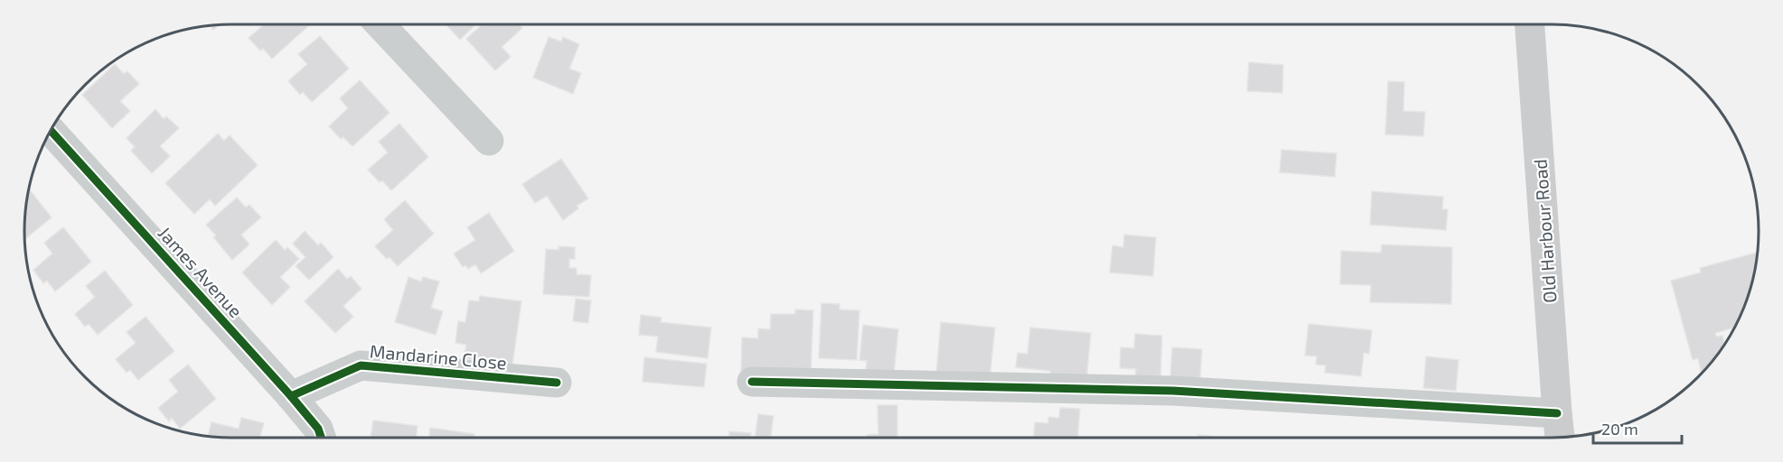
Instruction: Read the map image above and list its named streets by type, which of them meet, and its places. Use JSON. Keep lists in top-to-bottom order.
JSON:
{
  "streets": {
    "main road": ["Old Harbour Road"],
    "street": ["James Avenue", "Mandarine Close"]
  },
  "crossings": [
    ["James Avenue", "Mandarine Close"]
  ],
  "scale_bar": "20 m"
}
